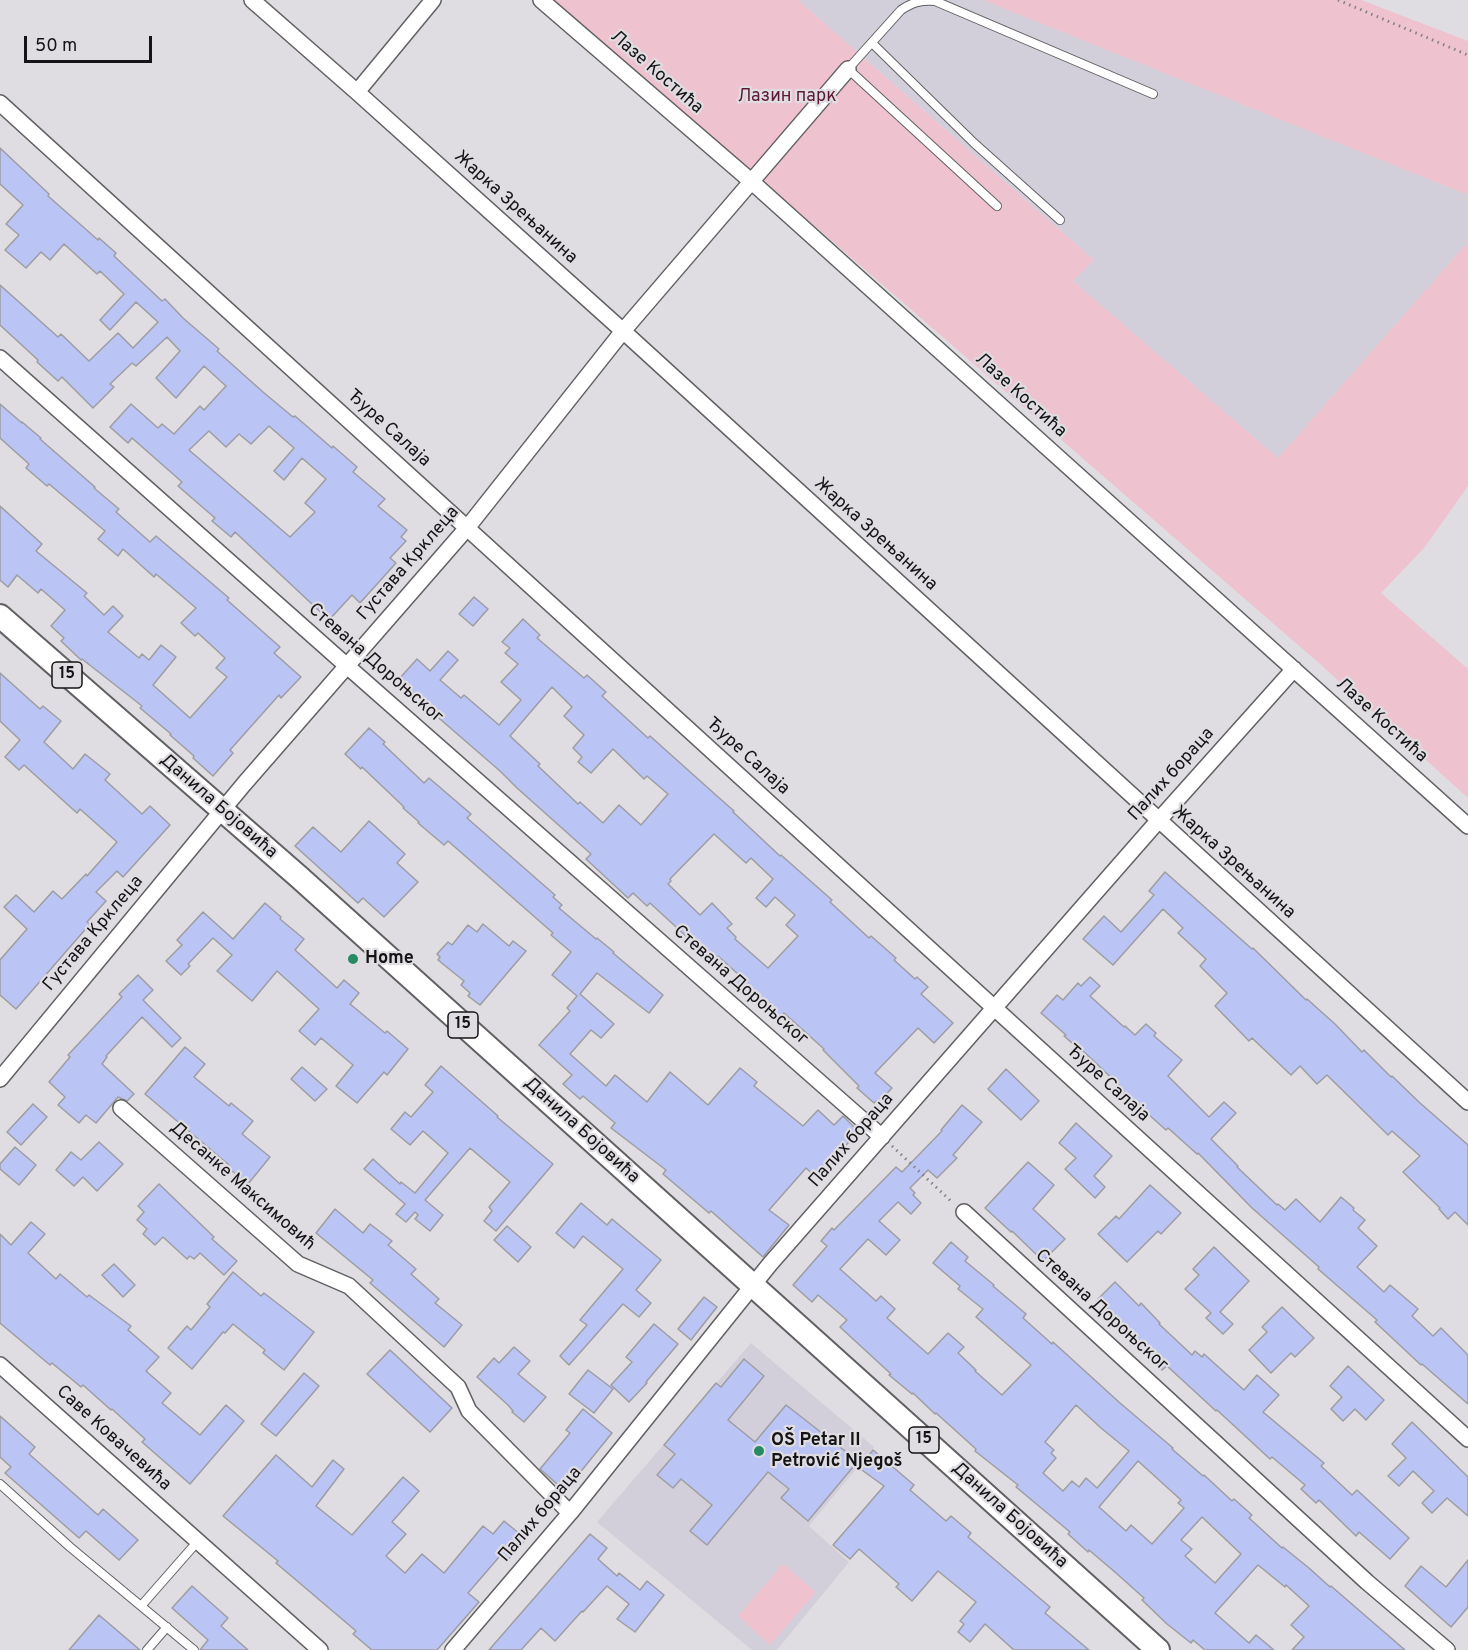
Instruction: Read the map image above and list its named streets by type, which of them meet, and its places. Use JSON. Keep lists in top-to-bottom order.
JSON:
{
  "streets": {
    "main road": ["15", "Данила Бојовића"],
    "street": [
      "Лазе Костића",
      "Жарка Зрењанина",
      "Ђуре Салаја",
      "Густава Крклеца",
      "Стевана Дороњског",
      "Палих бораца",
      "Десанке Максимовић",
      "Саве Ковачевића"
    ]
  },
  "crossings": [
    ["Лазе Костића", "Густава Крклеца"],
    ["Лазе Костића", "Палих бораца"],
    ["Жарка Зрењанина", "Густава Крклеца"],
    ["Жарка Зрењанина", "Палих бораца"],
    ["Ђуре Салаја", "Густава Крклеца"],
    ["Ђуре Салаја", "Палих бораца"],
    ["Густава Крклеца", "Стевана Дороњског"],
    ["Густава Крклеца", "Данила Бојовића"],
    ["Стевана Дороњског", "Палих бораца"],
    ["Палих бораца", "Данила Бојовића"],
    ["Палих бораца", "Десанке Максимовић"]
  ],
  "parks": ["Лазин парк"],
  "places": ["Home", "OŠ Petar II Petrović Njegoš"],
  "scale_bar": "50 m"
}
